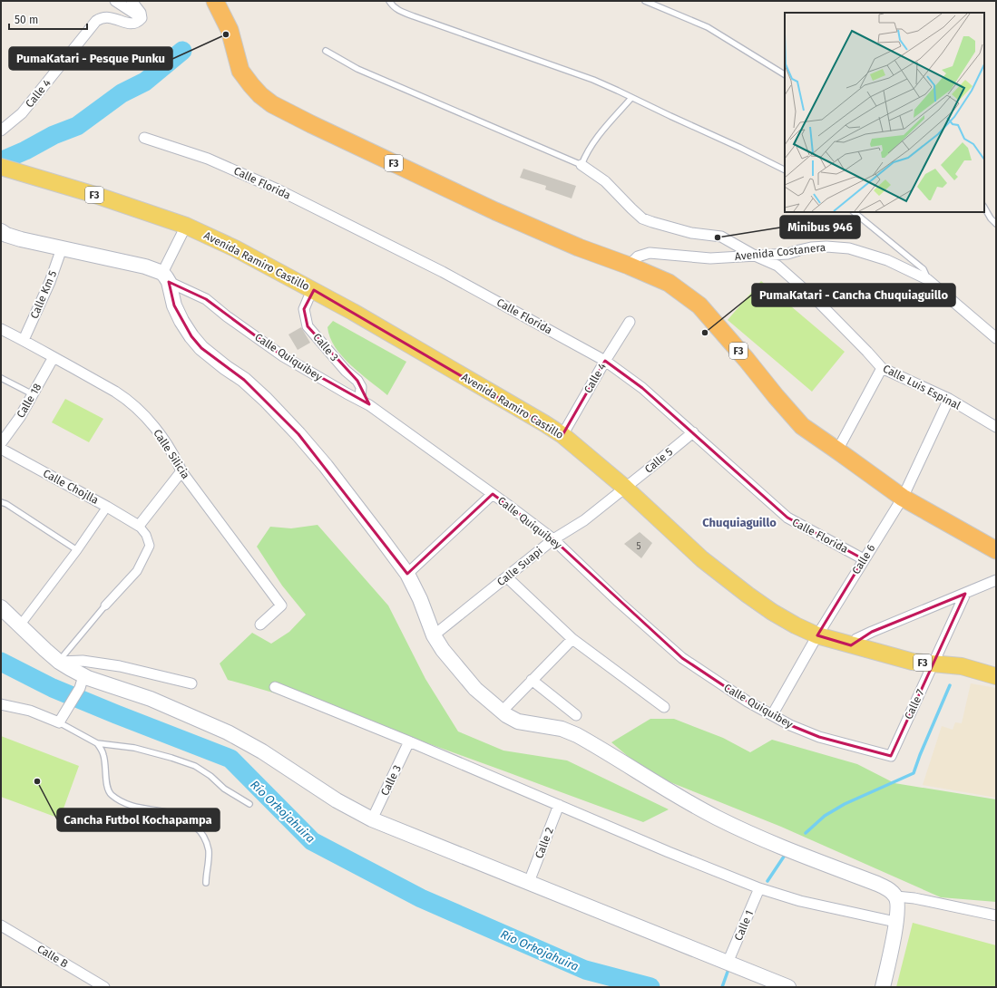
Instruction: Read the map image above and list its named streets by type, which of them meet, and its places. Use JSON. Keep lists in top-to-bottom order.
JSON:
{
  "streets": {
    "highway": ["F3"],
    "main road": ["Avenida Ramiro Castillo"],
    "street": [
      "Calle 4",
      "Calle Florida",
      "Avenida Costanera",
      "Calle Km 5",
      "Calle 3",
      "Calle Quiquibey",
      "Calle Luis Espinal",
      "Calle 18",
      "Calle Silicia",
      "Calle 5",
      "Calle Chojlla",
      "Calle 6",
      "Calle Suapi",
      "Calle 7",
      "Calle 2",
      "Calle 1",
      "Calle B"
    ]
  },
  "crossings": [
    ["Calle 4", "Calle Florida"],
    ["Calle 4", "Avenida Ramiro Castillo"],
    ["F3", "Avenida Costanera"],
    ["F3", "Calle 6"],
    ["Calle Florida", "Calle 5"],
    ["Calle Florida", "Calle 6"],
    ["Avenida Costanera", "Calle Luis Espinal"],
    ["Avenida Ramiro Castillo", "Calle 3"],
    ["Avenida Ramiro Castillo", "Calle 5"],
    ["Avenida Ramiro Castillo", "Calle 6"],
    ["Avenida Ramiro Castillo", "Calle Suapi"],
    ["Avenida Ramiro Castillo", "Calle 7"],
    ["Calle Km 5", "Calle Silicia"],
    ["Calle 3", "Calle Quiquibey"],
    ["Calle Quiquibey", "Calle 6"],
    ["Calle Quiquibey", "Calle Suapi"],
    ["Calle Quiquibey", "Calle 7"],
    ["Calle Luis Espinal", "Calle 6"],
    ["Calle 18", "Calle Silicia"],
    ["Calle 5", "Calle Suapi"]
  ],
  "districts": ["Chuquiaguillo"],
  "water": ["Río Orkojahuira"],
  "places": [
    "PumaKatari - Pesque Punku",
    "Minibus 946",
    "PumaKatari - Cancha Chuquiaguillo",
    "Cancha Futbol Kochapampa"
  ],
  "house_numbers": ["5"],
  "scale_bar": "50 m"
}
